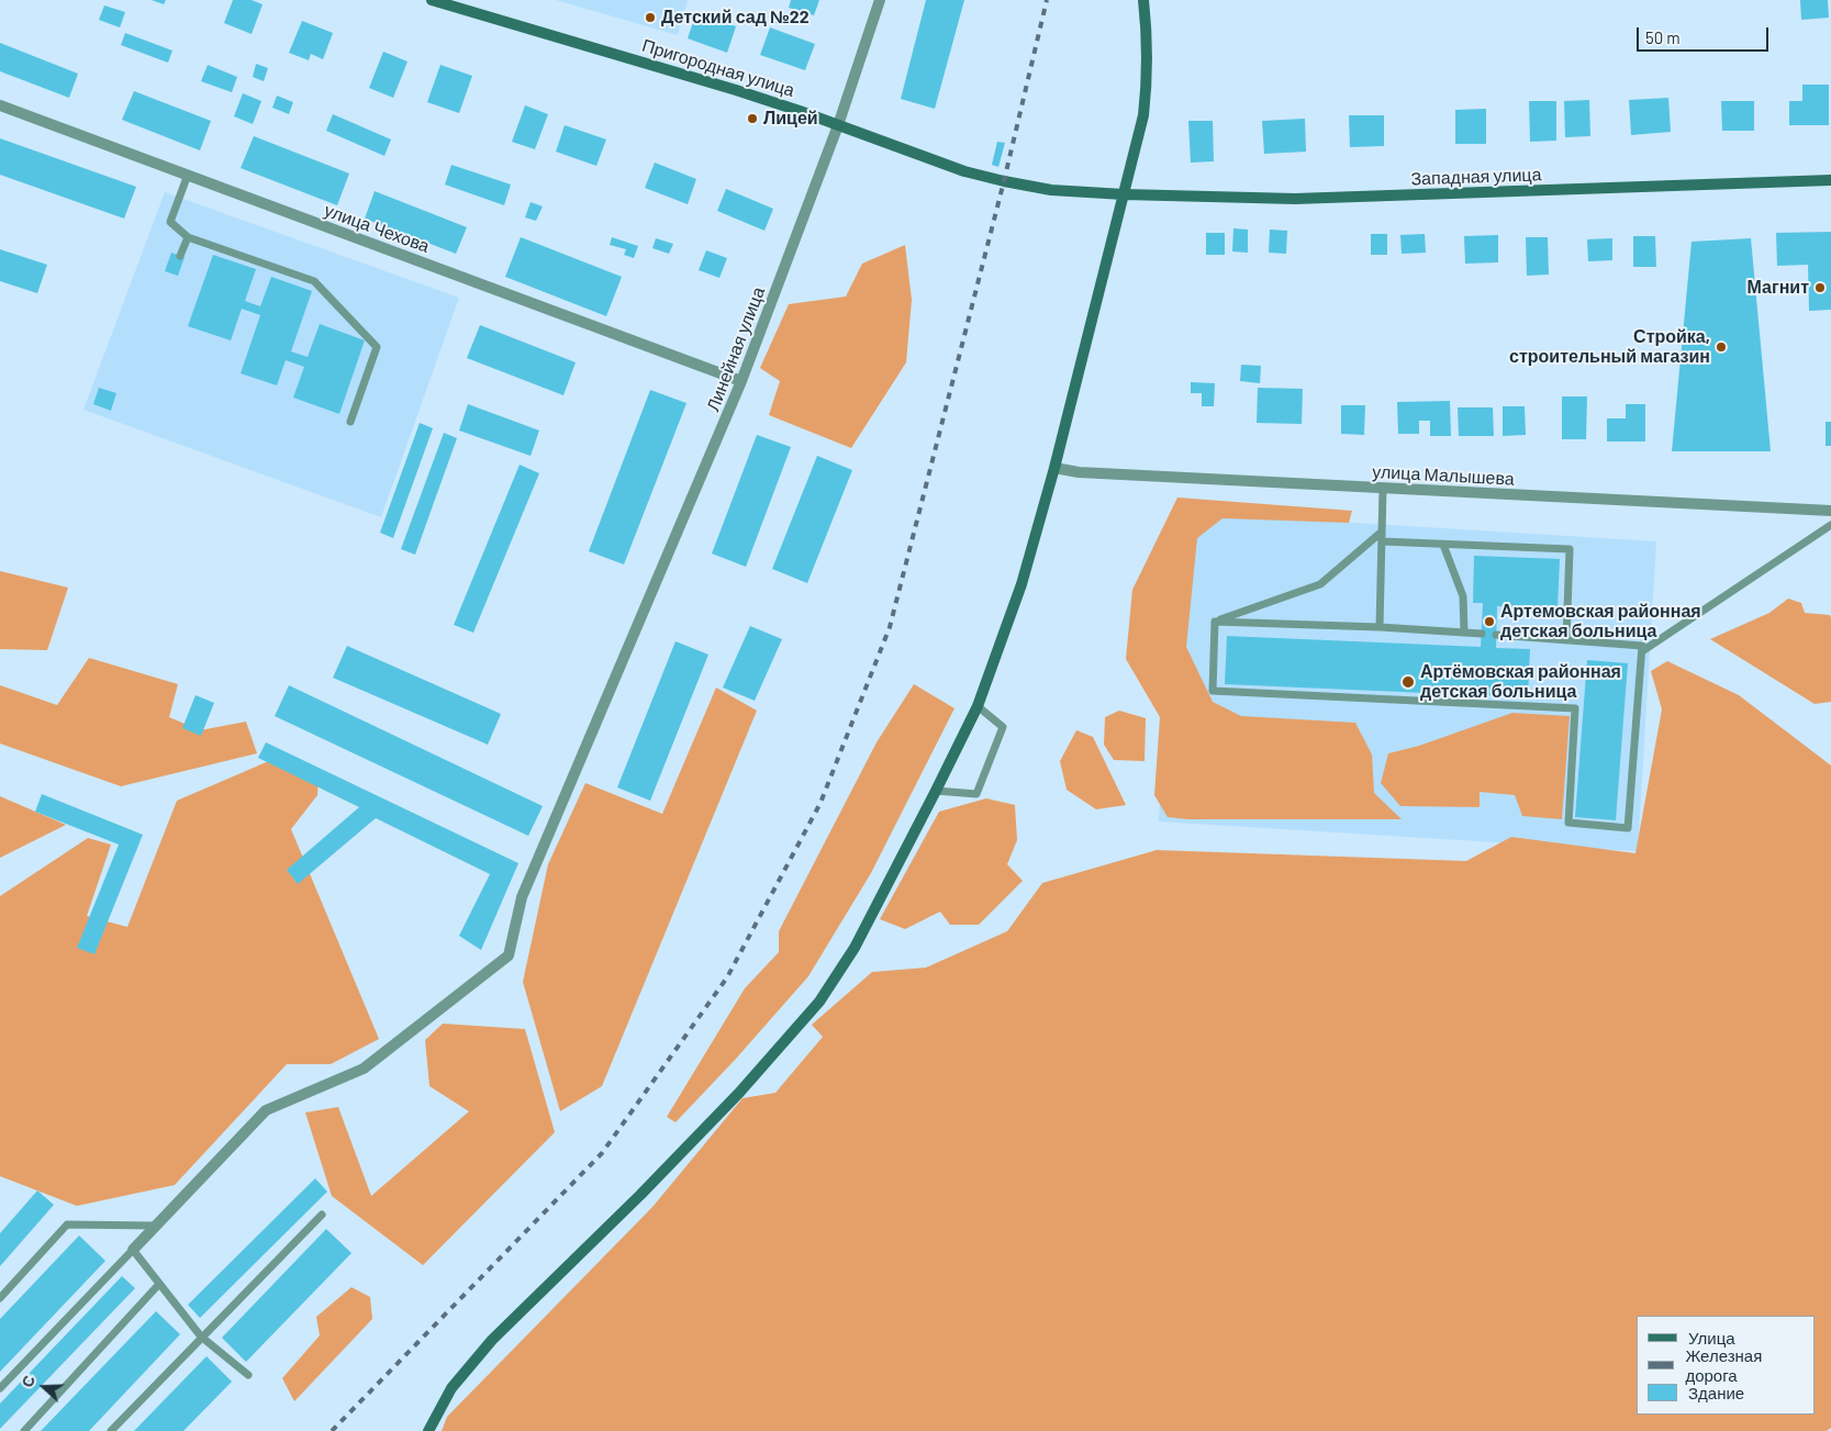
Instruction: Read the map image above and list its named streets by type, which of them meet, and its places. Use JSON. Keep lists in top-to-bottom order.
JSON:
{
  "streets": {
    "main road": ["Пригородная улица", "Западная улица"],
    "street": ["улица Чехова", "Линейная улица", "улица Малышева"]
  },
  "crossings": [
    ["Пригородная улица", "Западная улица"],
    ["Пригородная улица", "Линейная улица"],
    ["улица Чехова", "Линейная улица"]
  ],
  "places": [
    "Детский сад №22",
    "Лицей",
    "Магнит",
    "Стройка, строительный магазин",
    "Артемовская районная детская больница",
    "Артёмовская районная детская больница"
  ],
  "legend": ["Улица", "Железная дорога", "Здание"],
  "scale_bar": "50 m",
  "north": "left"
}
